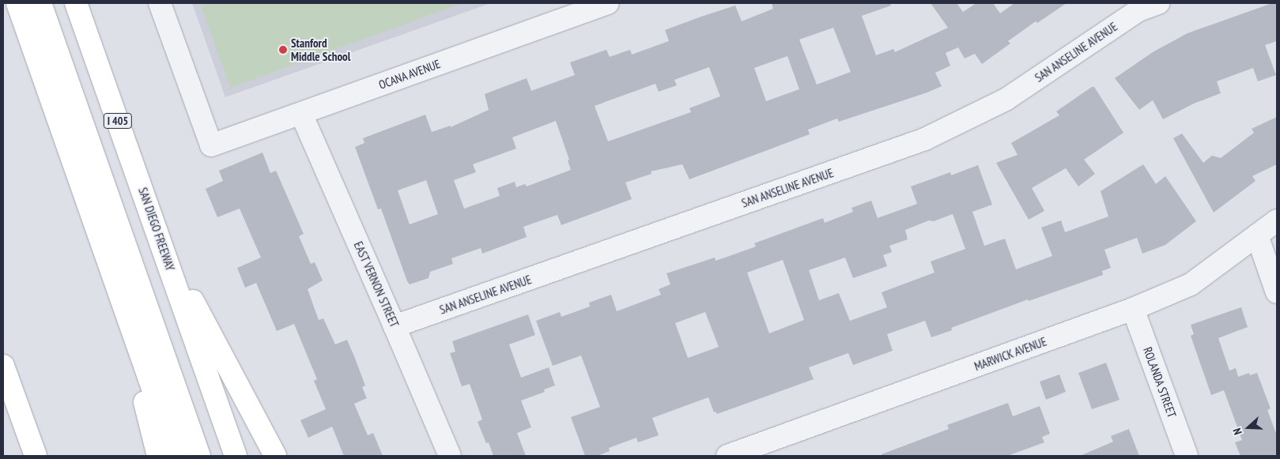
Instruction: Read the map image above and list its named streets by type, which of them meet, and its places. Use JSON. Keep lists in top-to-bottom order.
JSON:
{
  "streets": {
    "main road": ["I 405", "SAN DIEGO FREEWAY"],
    "street": [
      "SAN ANSELINE AVENUE",
      "OCANA AVENUE",
      "EAST VERNON STREET",
      "MARWICK AVENUE",
      "ROLANDA STREET"
    ]
  },
  "crossings": [
    ["SAN ANSELINE AVENUE", "EAST VERNON STREET"],
    ["OCANA AVENUE", "EAST VERNON STREET"],
    ["MARWICK AVENUE", "ROLANDA STREET"]
  ],
  "places": ["Stanford Middle School"],
  "north": "left"
}
